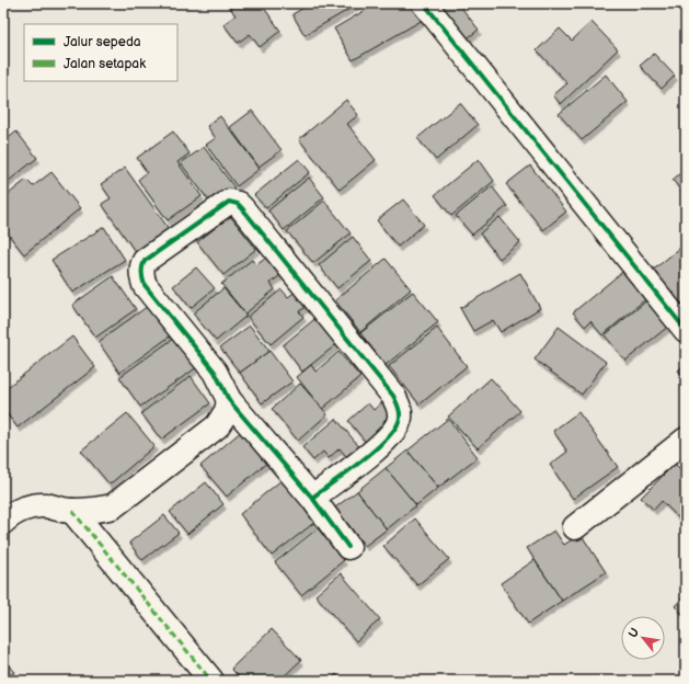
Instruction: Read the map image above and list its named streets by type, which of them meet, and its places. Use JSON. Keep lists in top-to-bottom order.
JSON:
{
  "legend": ["Jalur sepeda", "Jalan setapak"],
  "north": "top left"
}
